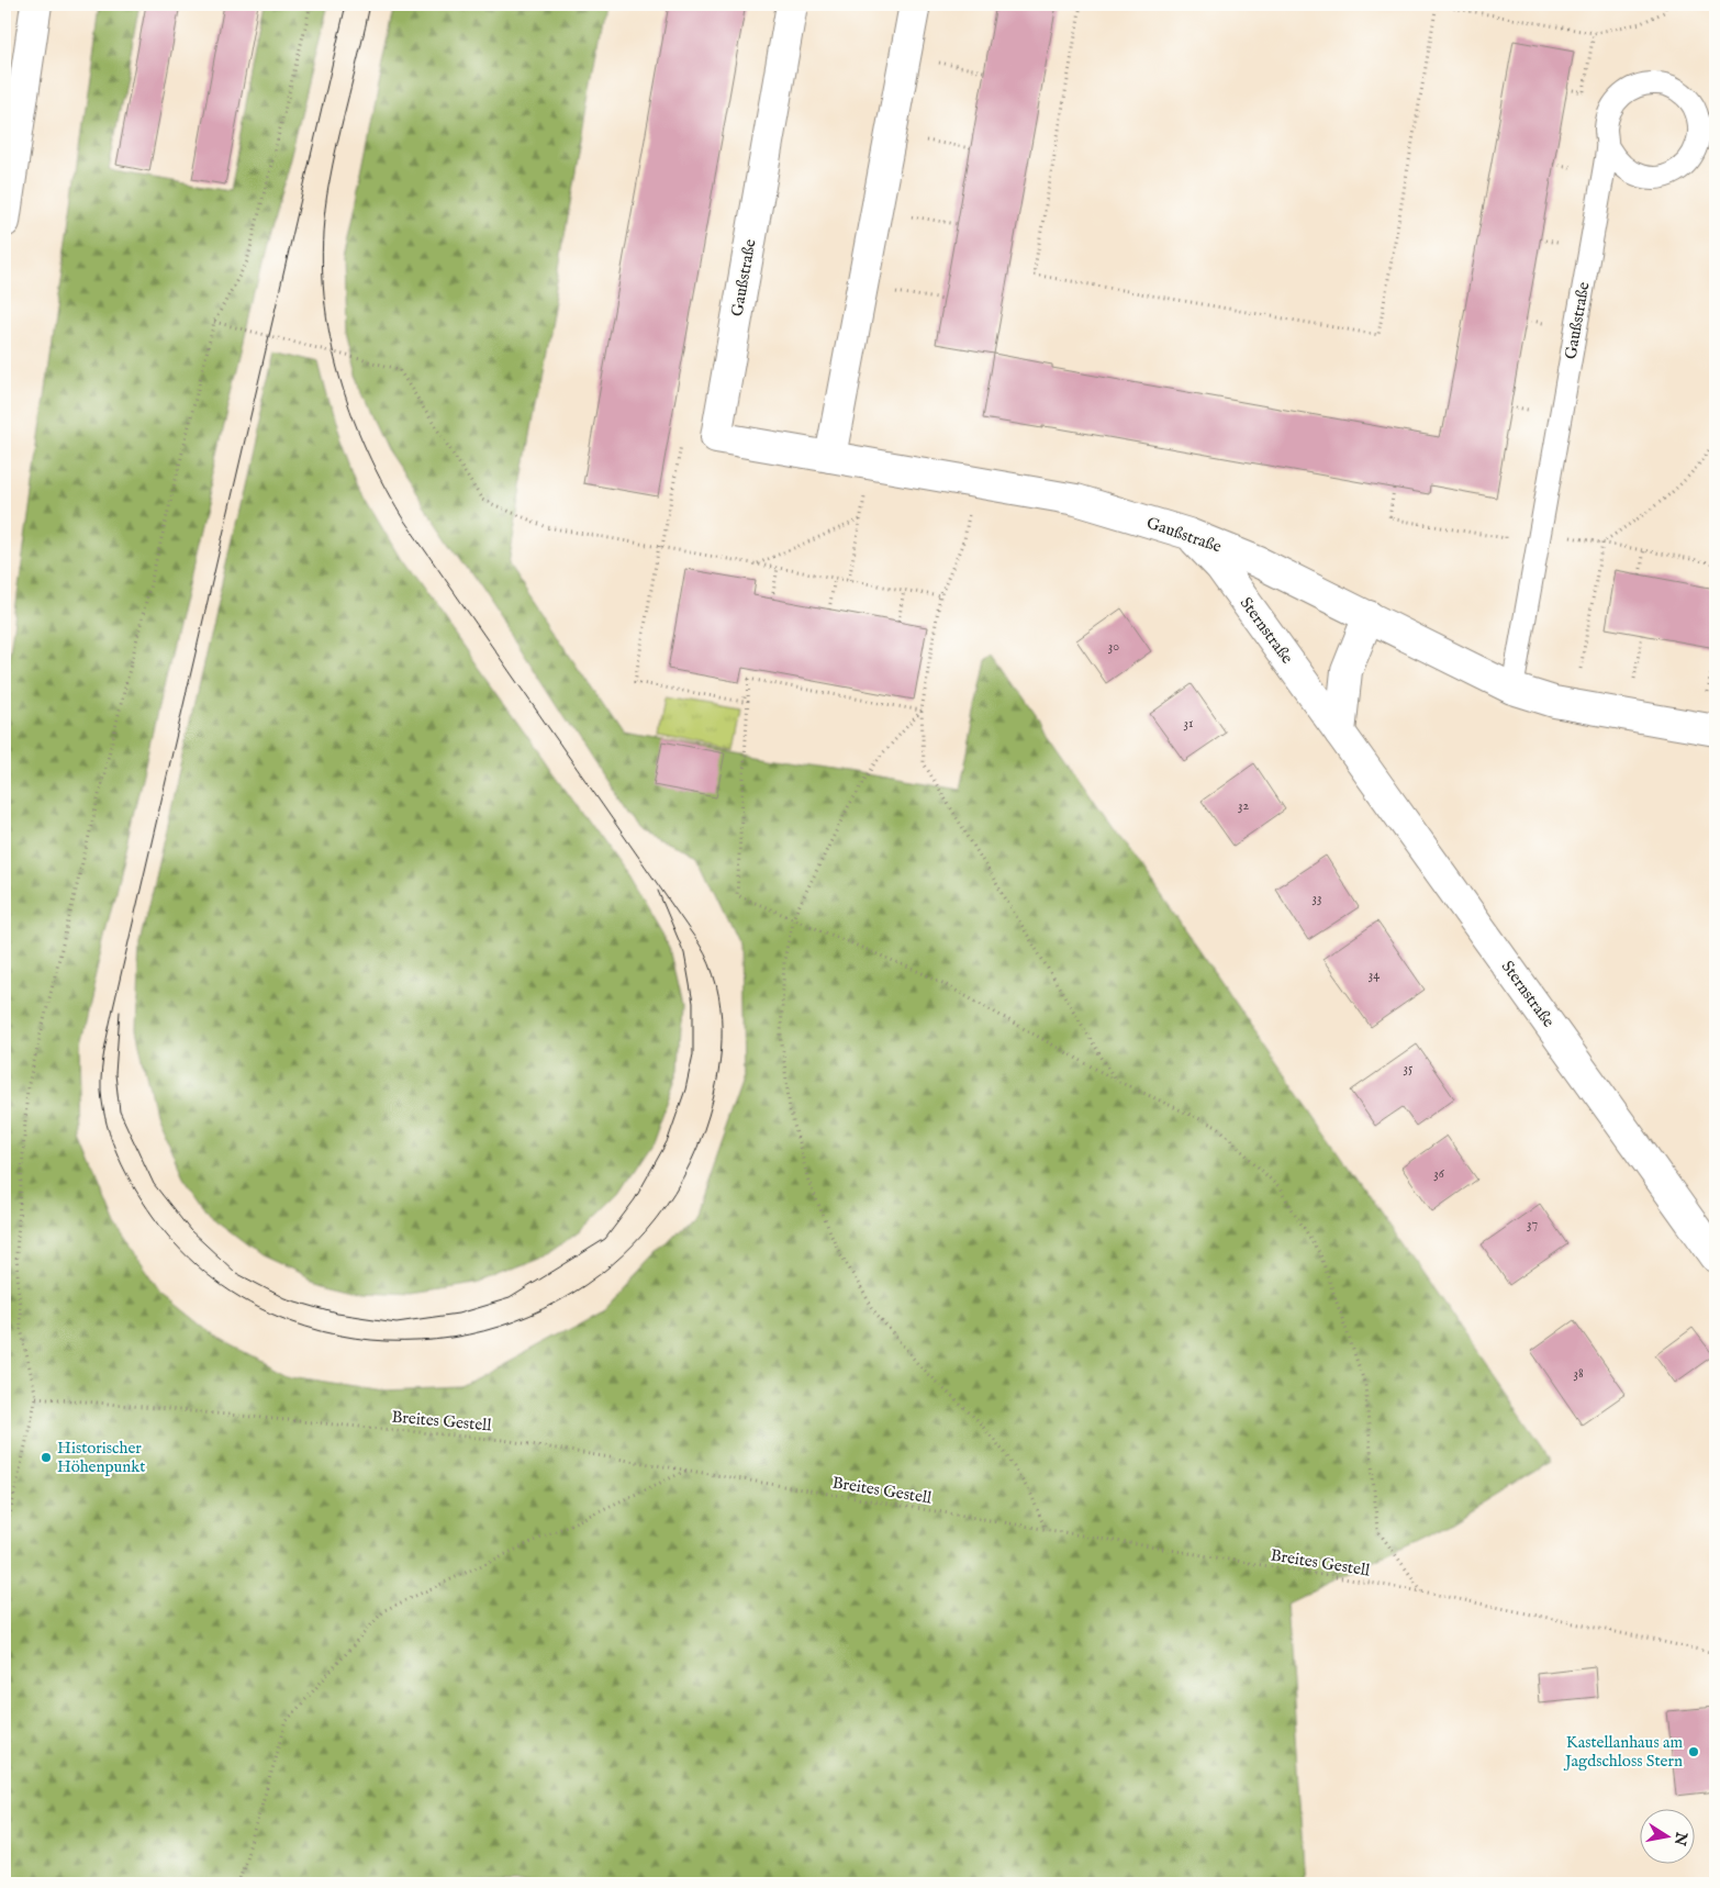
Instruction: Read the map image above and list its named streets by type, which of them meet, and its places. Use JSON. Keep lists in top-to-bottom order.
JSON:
{
  "streets": {
    "main road": ["Gaußstraße", "Sternstraße"],
    "path": ["Breites Gestell"]
  },
  "crossings": [
    ["Gaußstraße", "Sternstraße"]
  ],
  "places": ["Historischer Höhenpunkt", "Kastellanhaus am Jagdschloss Stern"],
  "house_numbers": [
    "30",
    "31",
    "32",
    "33",
    "34",
    "35",
    "36",
    "37",
    "38"
  ],
  "north": "right"
}
